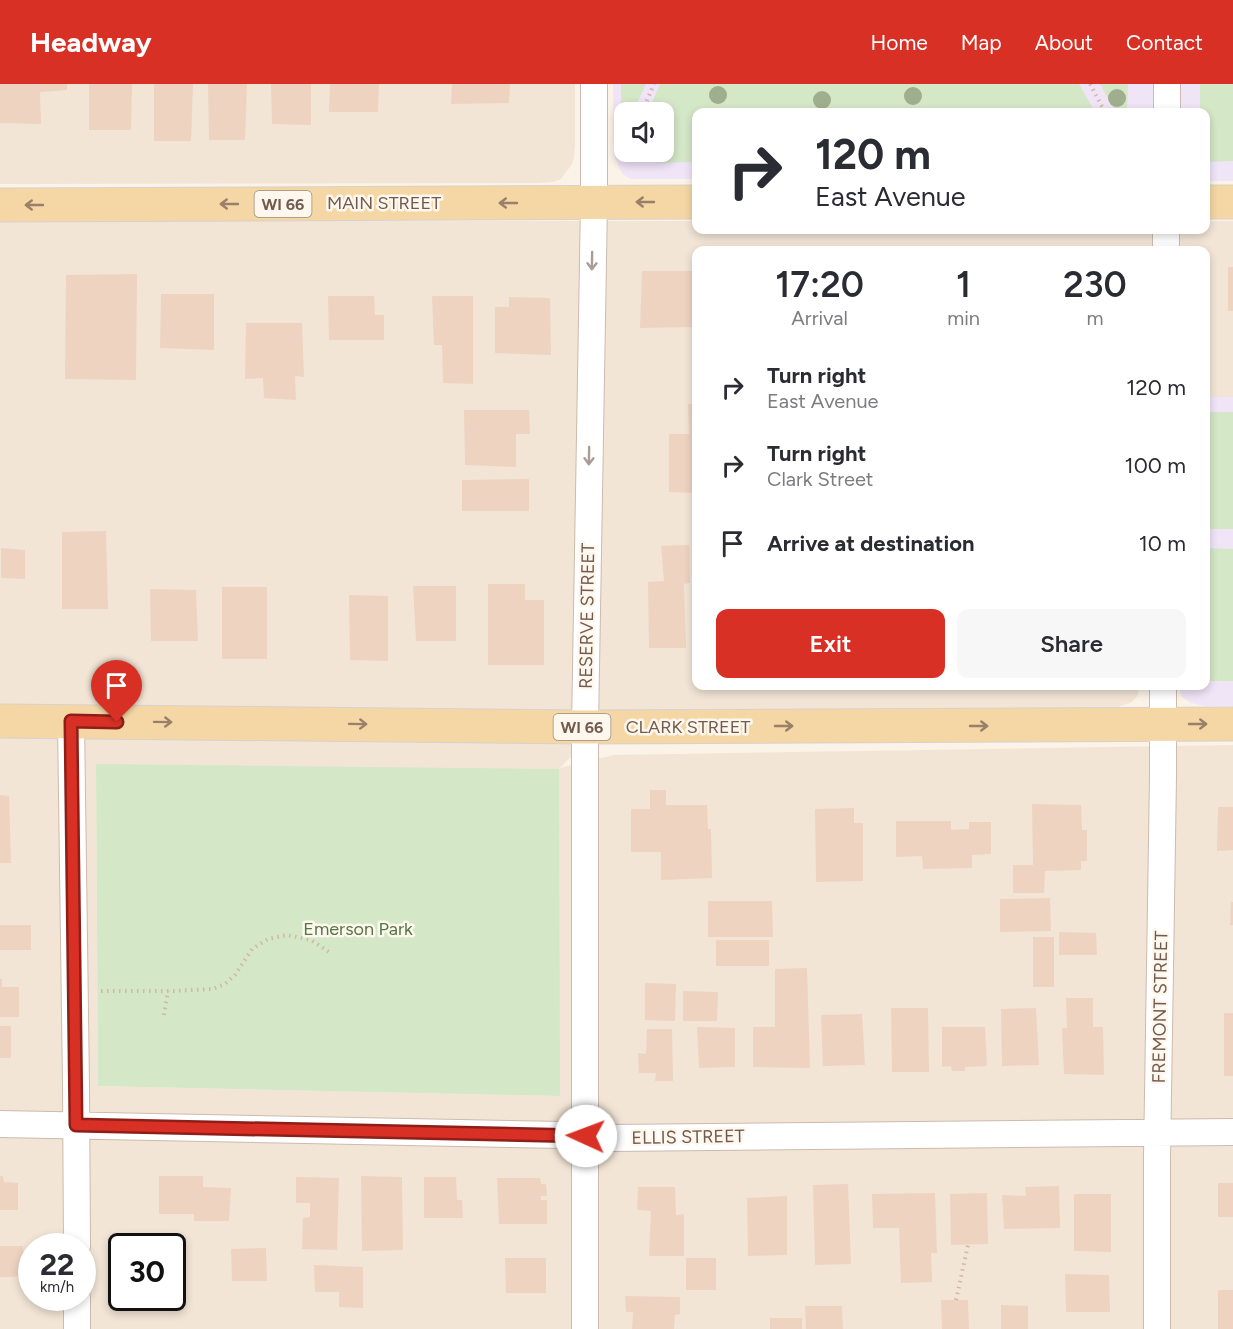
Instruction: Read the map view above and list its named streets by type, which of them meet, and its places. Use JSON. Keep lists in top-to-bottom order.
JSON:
{
  "streets": {
    "main road": ["MAIN STREET", "WI 66", "CLARK STREET"],
    "street": ["RESERVE STREET", "FREMONT STREET", "ELLIS STREET"]
  },
  "crossings": [
    ["MAIN STREET", "RESERVE STREET"],
    ["RESERVE STREET", "CLARK STREET"],
    ["RESERVE STREET", "ELLIS STREET"],
    ["CLARK STREET", "FREMONT STREET"],
    ["FREMONT STREET", "ELLIS STREET"]
  ],
  "one_way": ["MAIN STREET", "RESERVE STREET", "CLARK STREET"],
  "parks": ["Emerson Park"],
  "page": {
    "header": "Headway",
    "nav": [
      "Home",
      "Map",
      "About",
      "Contact"
    ],
    "turn": ["120 m", "East Avenue"],
    "eta": [
      "17:20",
      "Arrival",
      "1",
      "min",
      "230",
      "m"
    ],
    "list": [
      {
        "name": "Turn right",
        "note": "East Avenue",
        "value": "120 m"
      },
      {
        "name": "Turn right",
        "note": "Clark Street",
        "value": "100 m"
      },
      {
        "name": "Arrive at destination",
        "value": "10 m"
      }
    ],
    "buttons": ["Exit", "Share"],
    "speed": "22 km/h",
    "limit": "30"
  }
}
